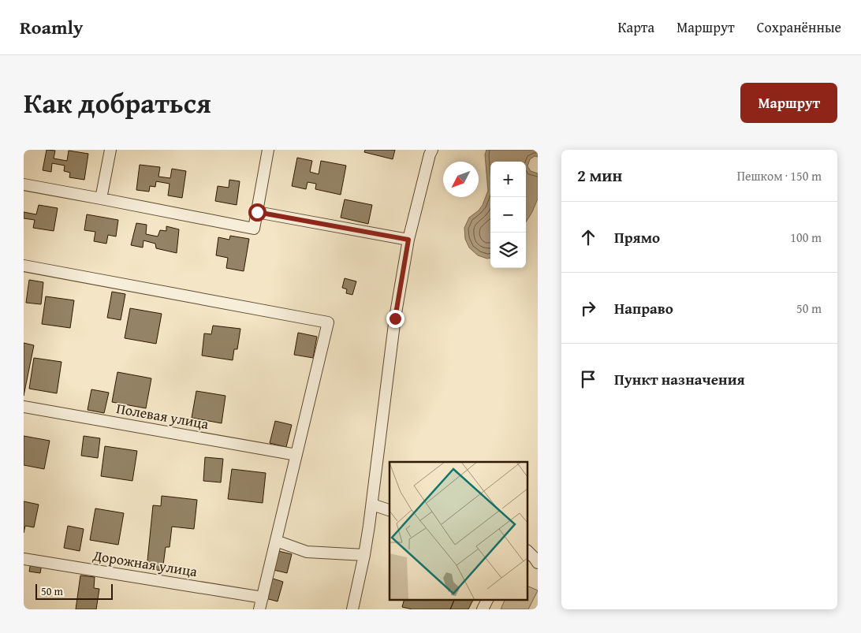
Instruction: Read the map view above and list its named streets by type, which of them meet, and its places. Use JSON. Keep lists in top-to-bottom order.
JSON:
{
  "streets": {
    "street": ["Полевая улица", "Дорожная улица"]
  },
  "scale_bar": "50 m",
  "north": "bottom left",
  "page": {
    "header": "Roamly",
    "nav": ["Карта", "Маршрут", "Сохранённые"],
    "title": "Как добраться",
    "buttons": "Маршрут",
    "heading": ["2 мин", "Пешком · 150 m"],
    "map_buttons": ["+", "−"],
    "list": [
      ["Прямо", "100 m"],
      ["Направо", "50 m"],
      "Пункт назначения"
    ],
    "scale": "50 m"
  }
}
